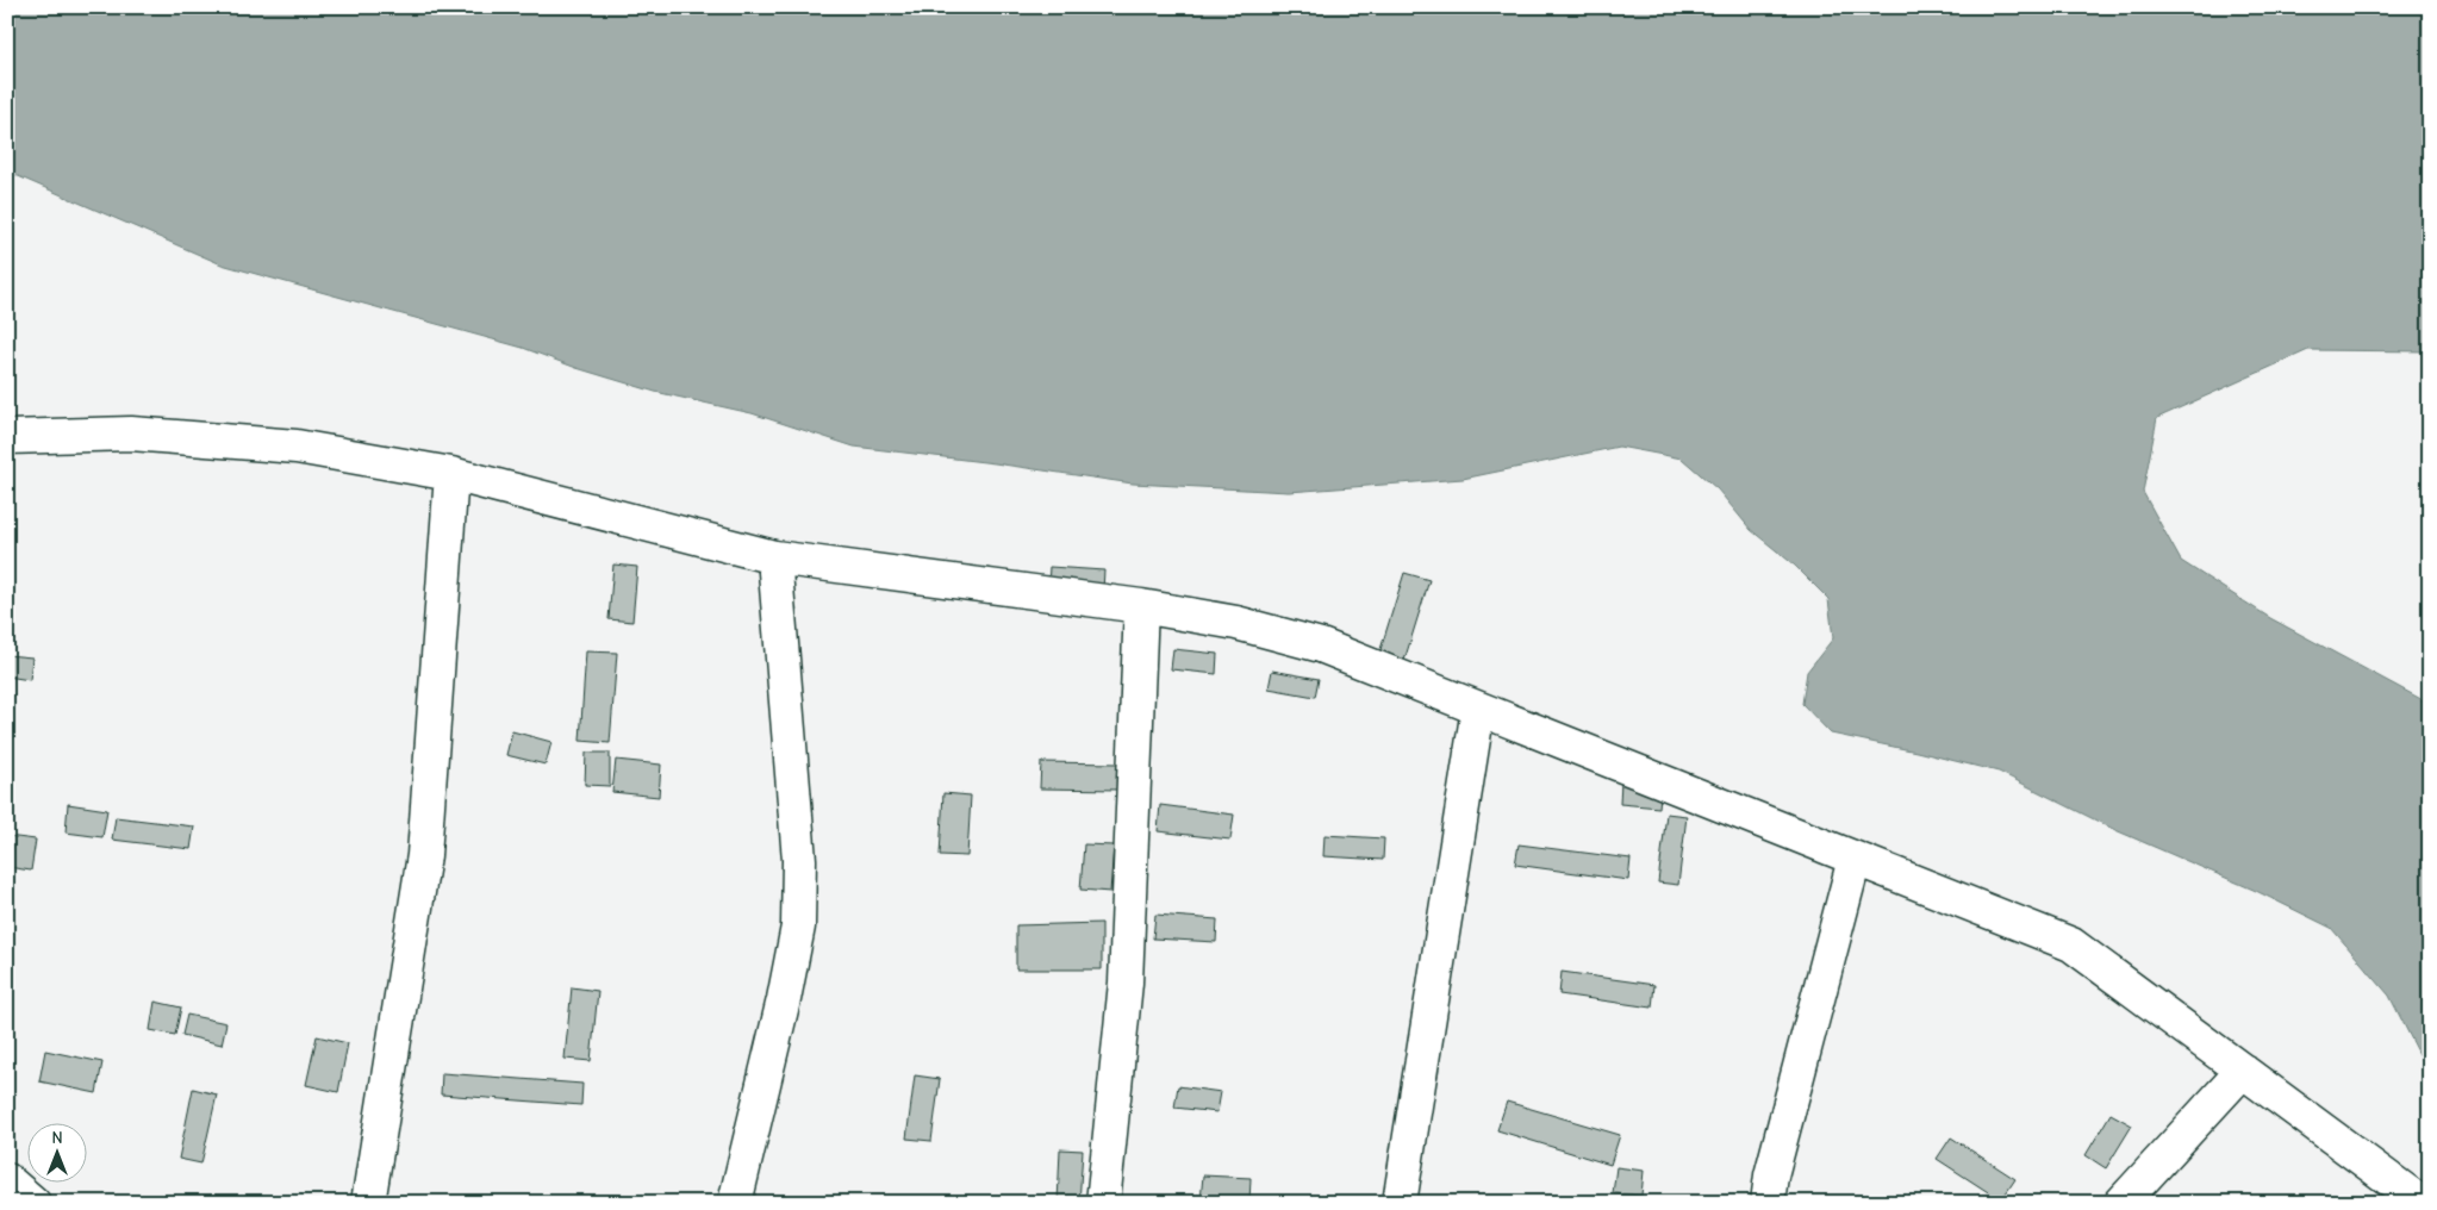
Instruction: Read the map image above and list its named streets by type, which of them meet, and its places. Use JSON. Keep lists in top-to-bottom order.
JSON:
{
  "north": "top"
}
